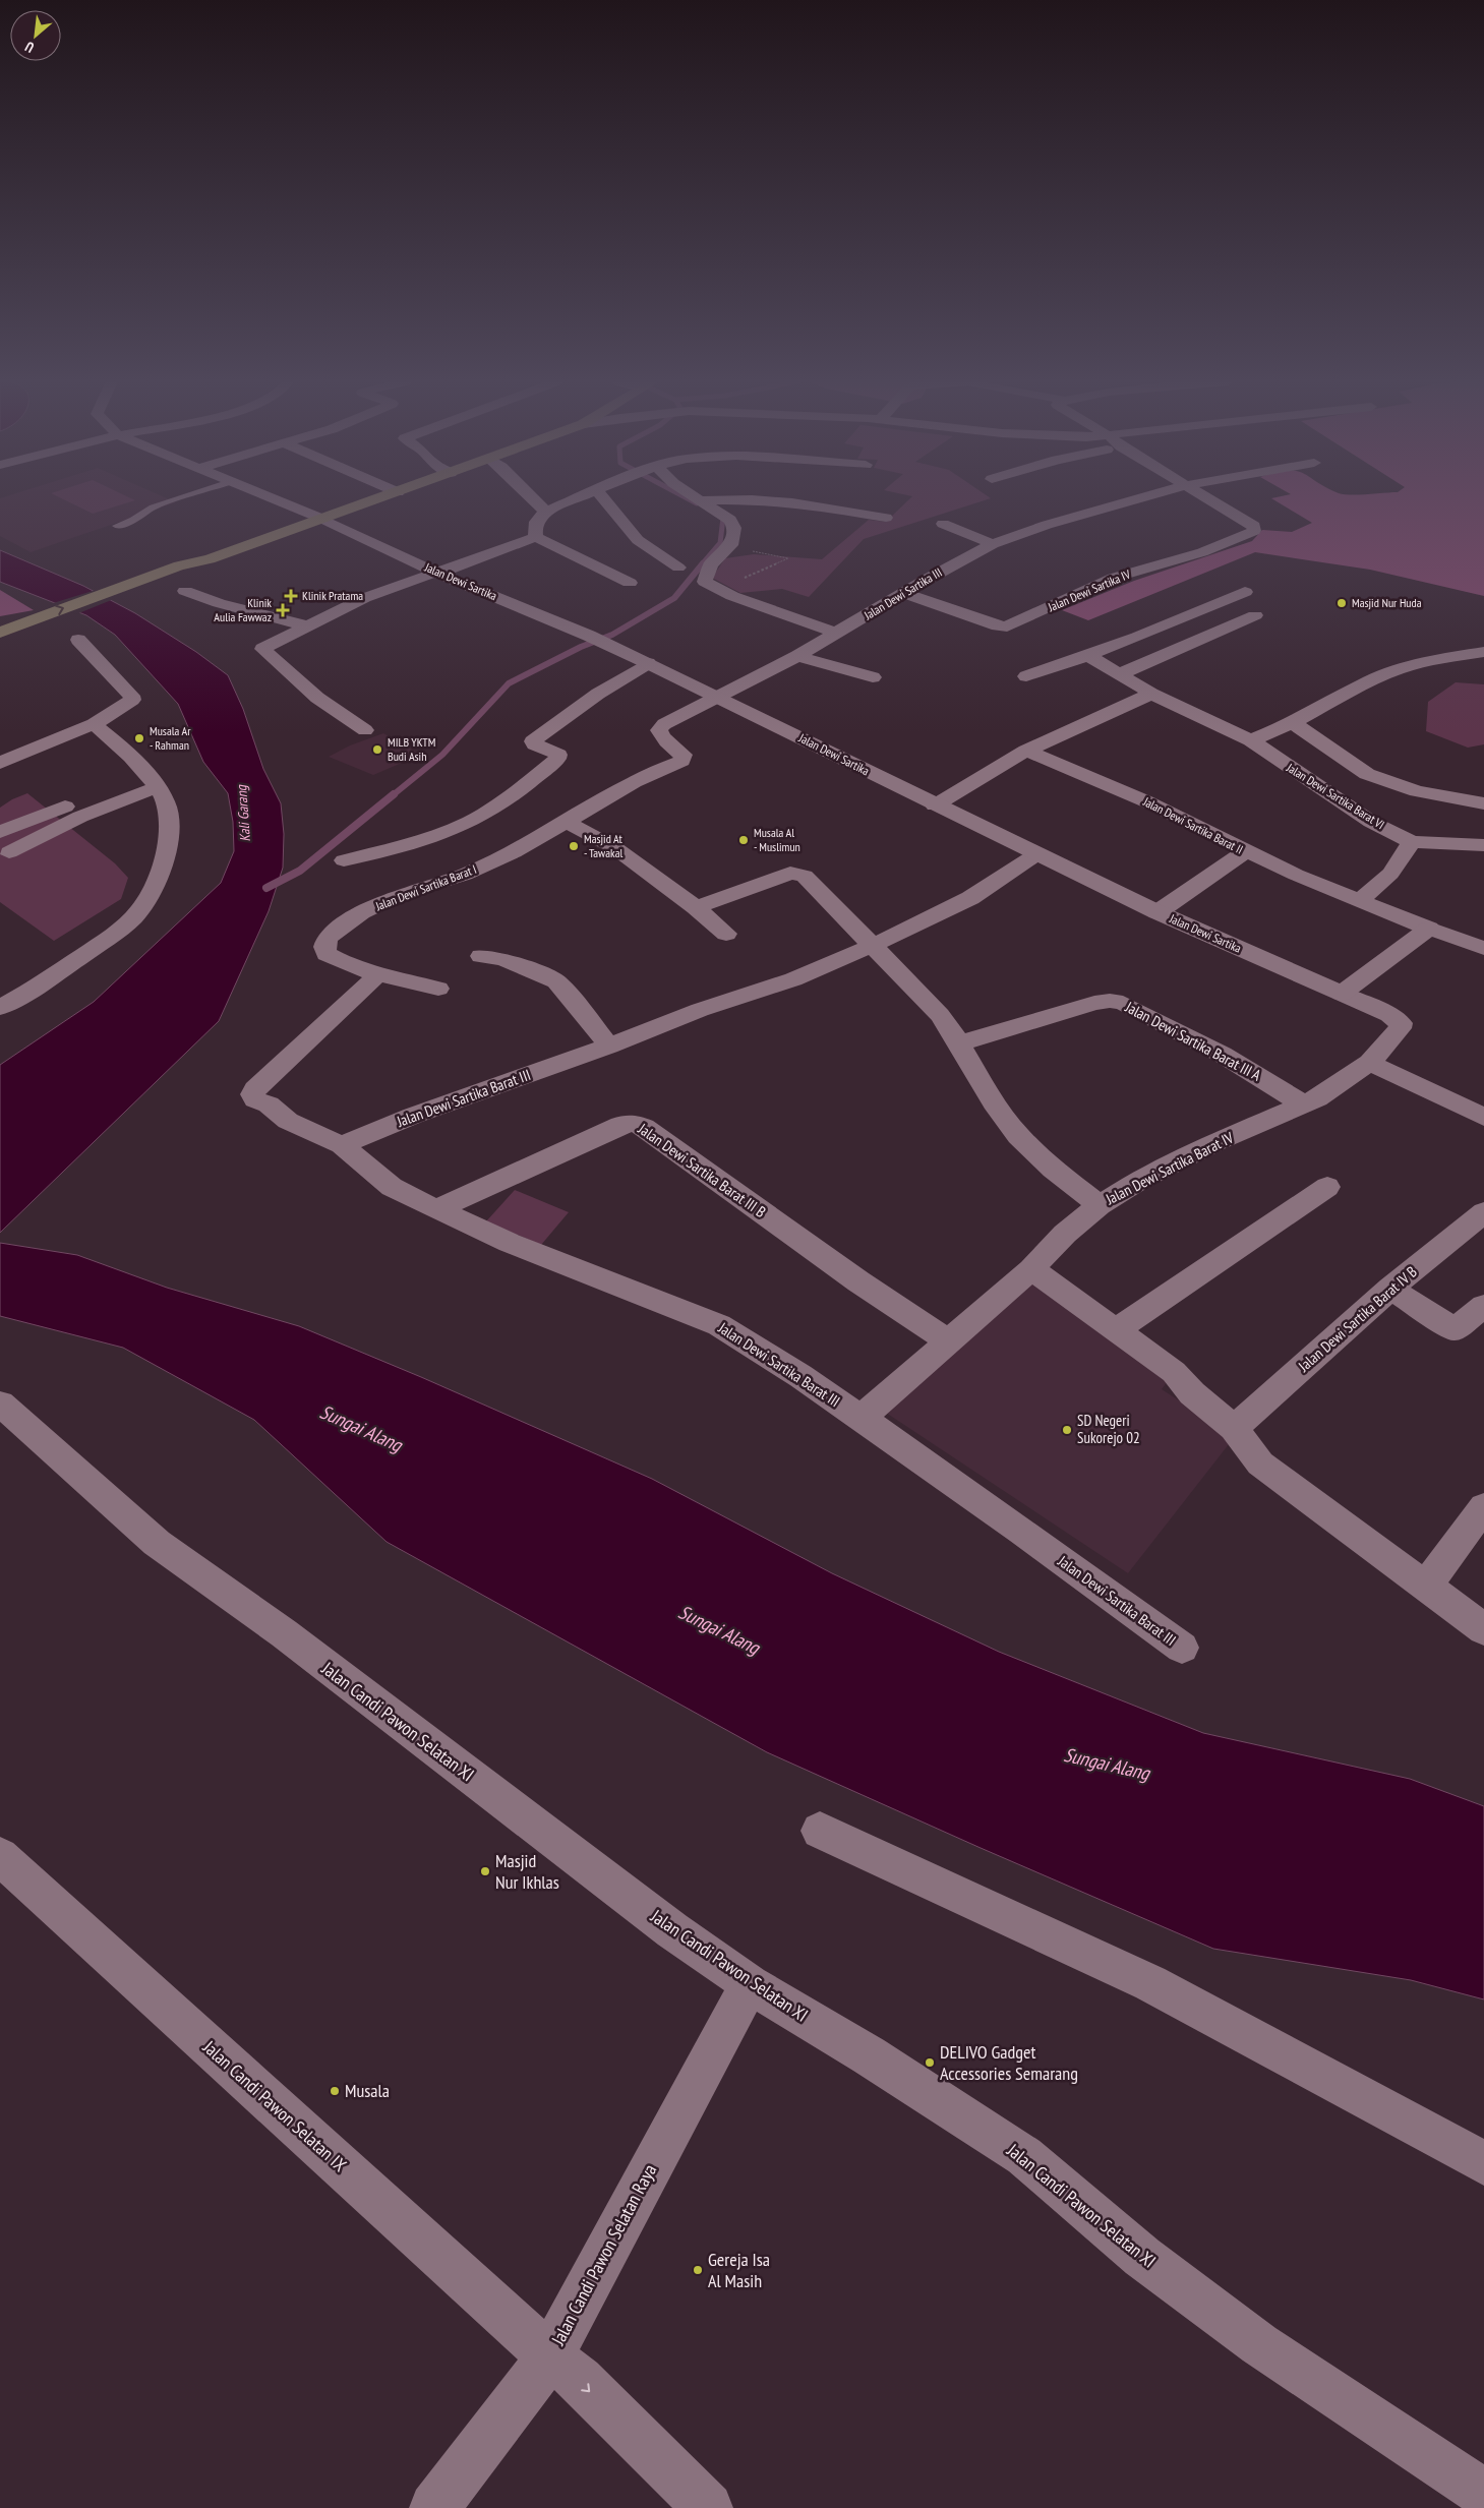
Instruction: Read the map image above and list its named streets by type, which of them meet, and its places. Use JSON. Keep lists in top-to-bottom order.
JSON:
{
  "streets": {
    "street": [
      "Jalan Dewi Sartika",
      "Jalan Dewi Sartika IV",
      "Jalan Dewi Sartika III",
      "Jalan Dewi Sartika Barat VI",
      "Jalan Dewi Sartika Barat II",
      "Jalan Dewi Sartika Barat I",
      "Jalan Dewi Sartika Barat III A",
      "Jalan Dewi Sartika Barat III",
      "Jalan Dewi Sartika Barat IV",
      "Jalan Dewi Sartika Barat III B",
      "Jalan Dewi Sartika Barat IV B",
      "Jalan Candi Pawon Selatan XI",
      "Jalan Candi Pawon Selatan IX",
      "Jalan Candi Pawon Selatan Raya"
    ]
  },
  "crossings": [
    ["Jalan Dewi Sartika", "Jalan Dewi Sartika III"],
    ["Jalan Dewi Sartika", "Jalan Dewi Sartika Barat I"],
    ["Jalan Dewi Sartika", "Jalan Dewi Sartika Barat III"],
    ["Jalan Dewi Sartika", "Jalan Dewi Sartika Barat IV"],
    ["Jalan Dewi Sartika IV", "Jalan Dewi Sartika III"],
    ["Jalan Dewi Sartika III", "Jalan Dewi Sartika Barat I"],
    ["Jalan Dewi Sartika Barat I", "Jalan Dewi Sartika Barat III"],
    ["Jalan Dewi Sartika Barat III A", "Jalan Dewi Sartika Barat IV"],
    ["Jalan Dewi Sartika Barat III", "Jalan Dewi Sartika Barat IV"],
    ["Jalan Dewi Sartika Barat III", "Jalan Dewi Sartika Barat III B"],
    ["Jalan Dewi Sartika Barat IV", "Jalan Dewi Sartika Barat III B"],
    ["Jalan Candi Pawon Selatan XI", "Jalan Candi Pawon Selatan Raya"],
    ["Jalan Candi Pawon Selatan IX", "Jalan Candi Pawon Selatan Raya"]
  ],
  "water": ["Kali Garang", "Sungai Alang"],
  "places": {
    "health": ["Klinik Pratama", "Klinik Aulia Fawwaz"],
    "other": [
      "Masjid Nur Huda",
      "Musala Ar - Rahman",
      "MILB YKTM Budi Asih",
      "Musala Al - Muslimun",
      "Masjid At - Tawakal",
      "SD Negeri Sukorejo 02",
      "Masjid Nur Ikhlas",
      "DELIVO Gadget Accessories Semarang",
      "Musala",
      "Gereja Isa Al Masih"
    ]
  },
  "north": "bottom left"
}
